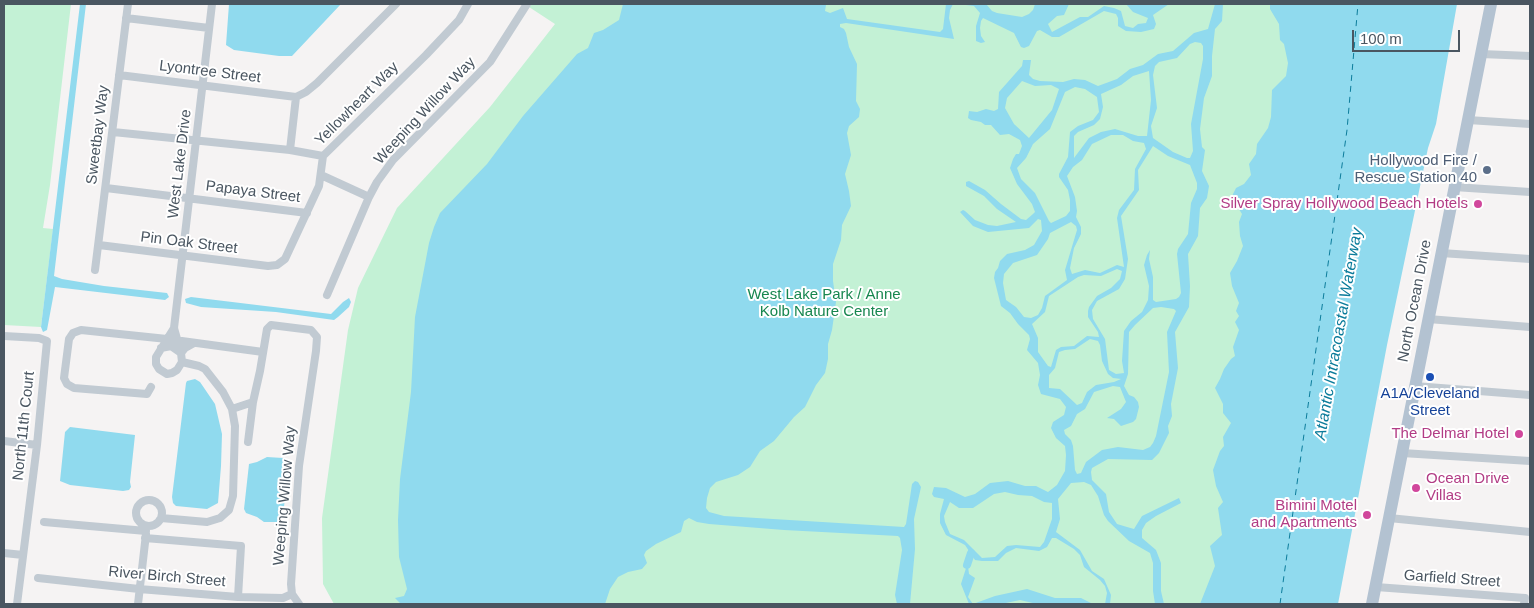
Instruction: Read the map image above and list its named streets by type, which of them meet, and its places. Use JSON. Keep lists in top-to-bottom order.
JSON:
{
  "streets": {
    "main road": ["North Ocean Drive"],
    "street": [
      "Lyontree Street",
      "Yellowheart Way",
      "Weeping Willow Way",
      "Sweetbay Way",
      "West Lake Drive",
      "Papaya Street",
      "Pin Oak Street",
      "North 11th Court",
      "River Birch Street",
      "Garfield Street"
    ]
  },
  "crossings": [
    ["Lyontree Street", "Sweetbay Way"],
    ["Lyontree Street", "West Lake Drive"],
    ["Yellowheart Way", "Papaya Street"],
    ["Yellowheart Way", "Pin Oak Street"],
    ["Weeping Willow Way", "River Birch Street"],
    ["Sweetbay Way", "Papaya Street"],
    ["Sweetbay Way", "Pin Oak Street"],
    ["West Lake Drive", "Papaya Street"],
    ["West Lake Drive", "Pin Oak Street"],
    ["North Ocean Drive", "Garfield Street"]
  ],
  "water": ["Atlantic Intracoastal Waterway"],
  "parks": ["West Lake Park / Anne Kolb Nature Center"],
  "places": [
    "Hollywood Fire / Rescue Station 40",
    "Silver Spray Hollywood Beach Hotels",
    "A1A/Cleveland Street",
    "The Delmar Hotel",
    "Ocean Drive Villas",
    "Bimini Motel and Apartments"
  ],
  "scale_bar": "100 m"
}
